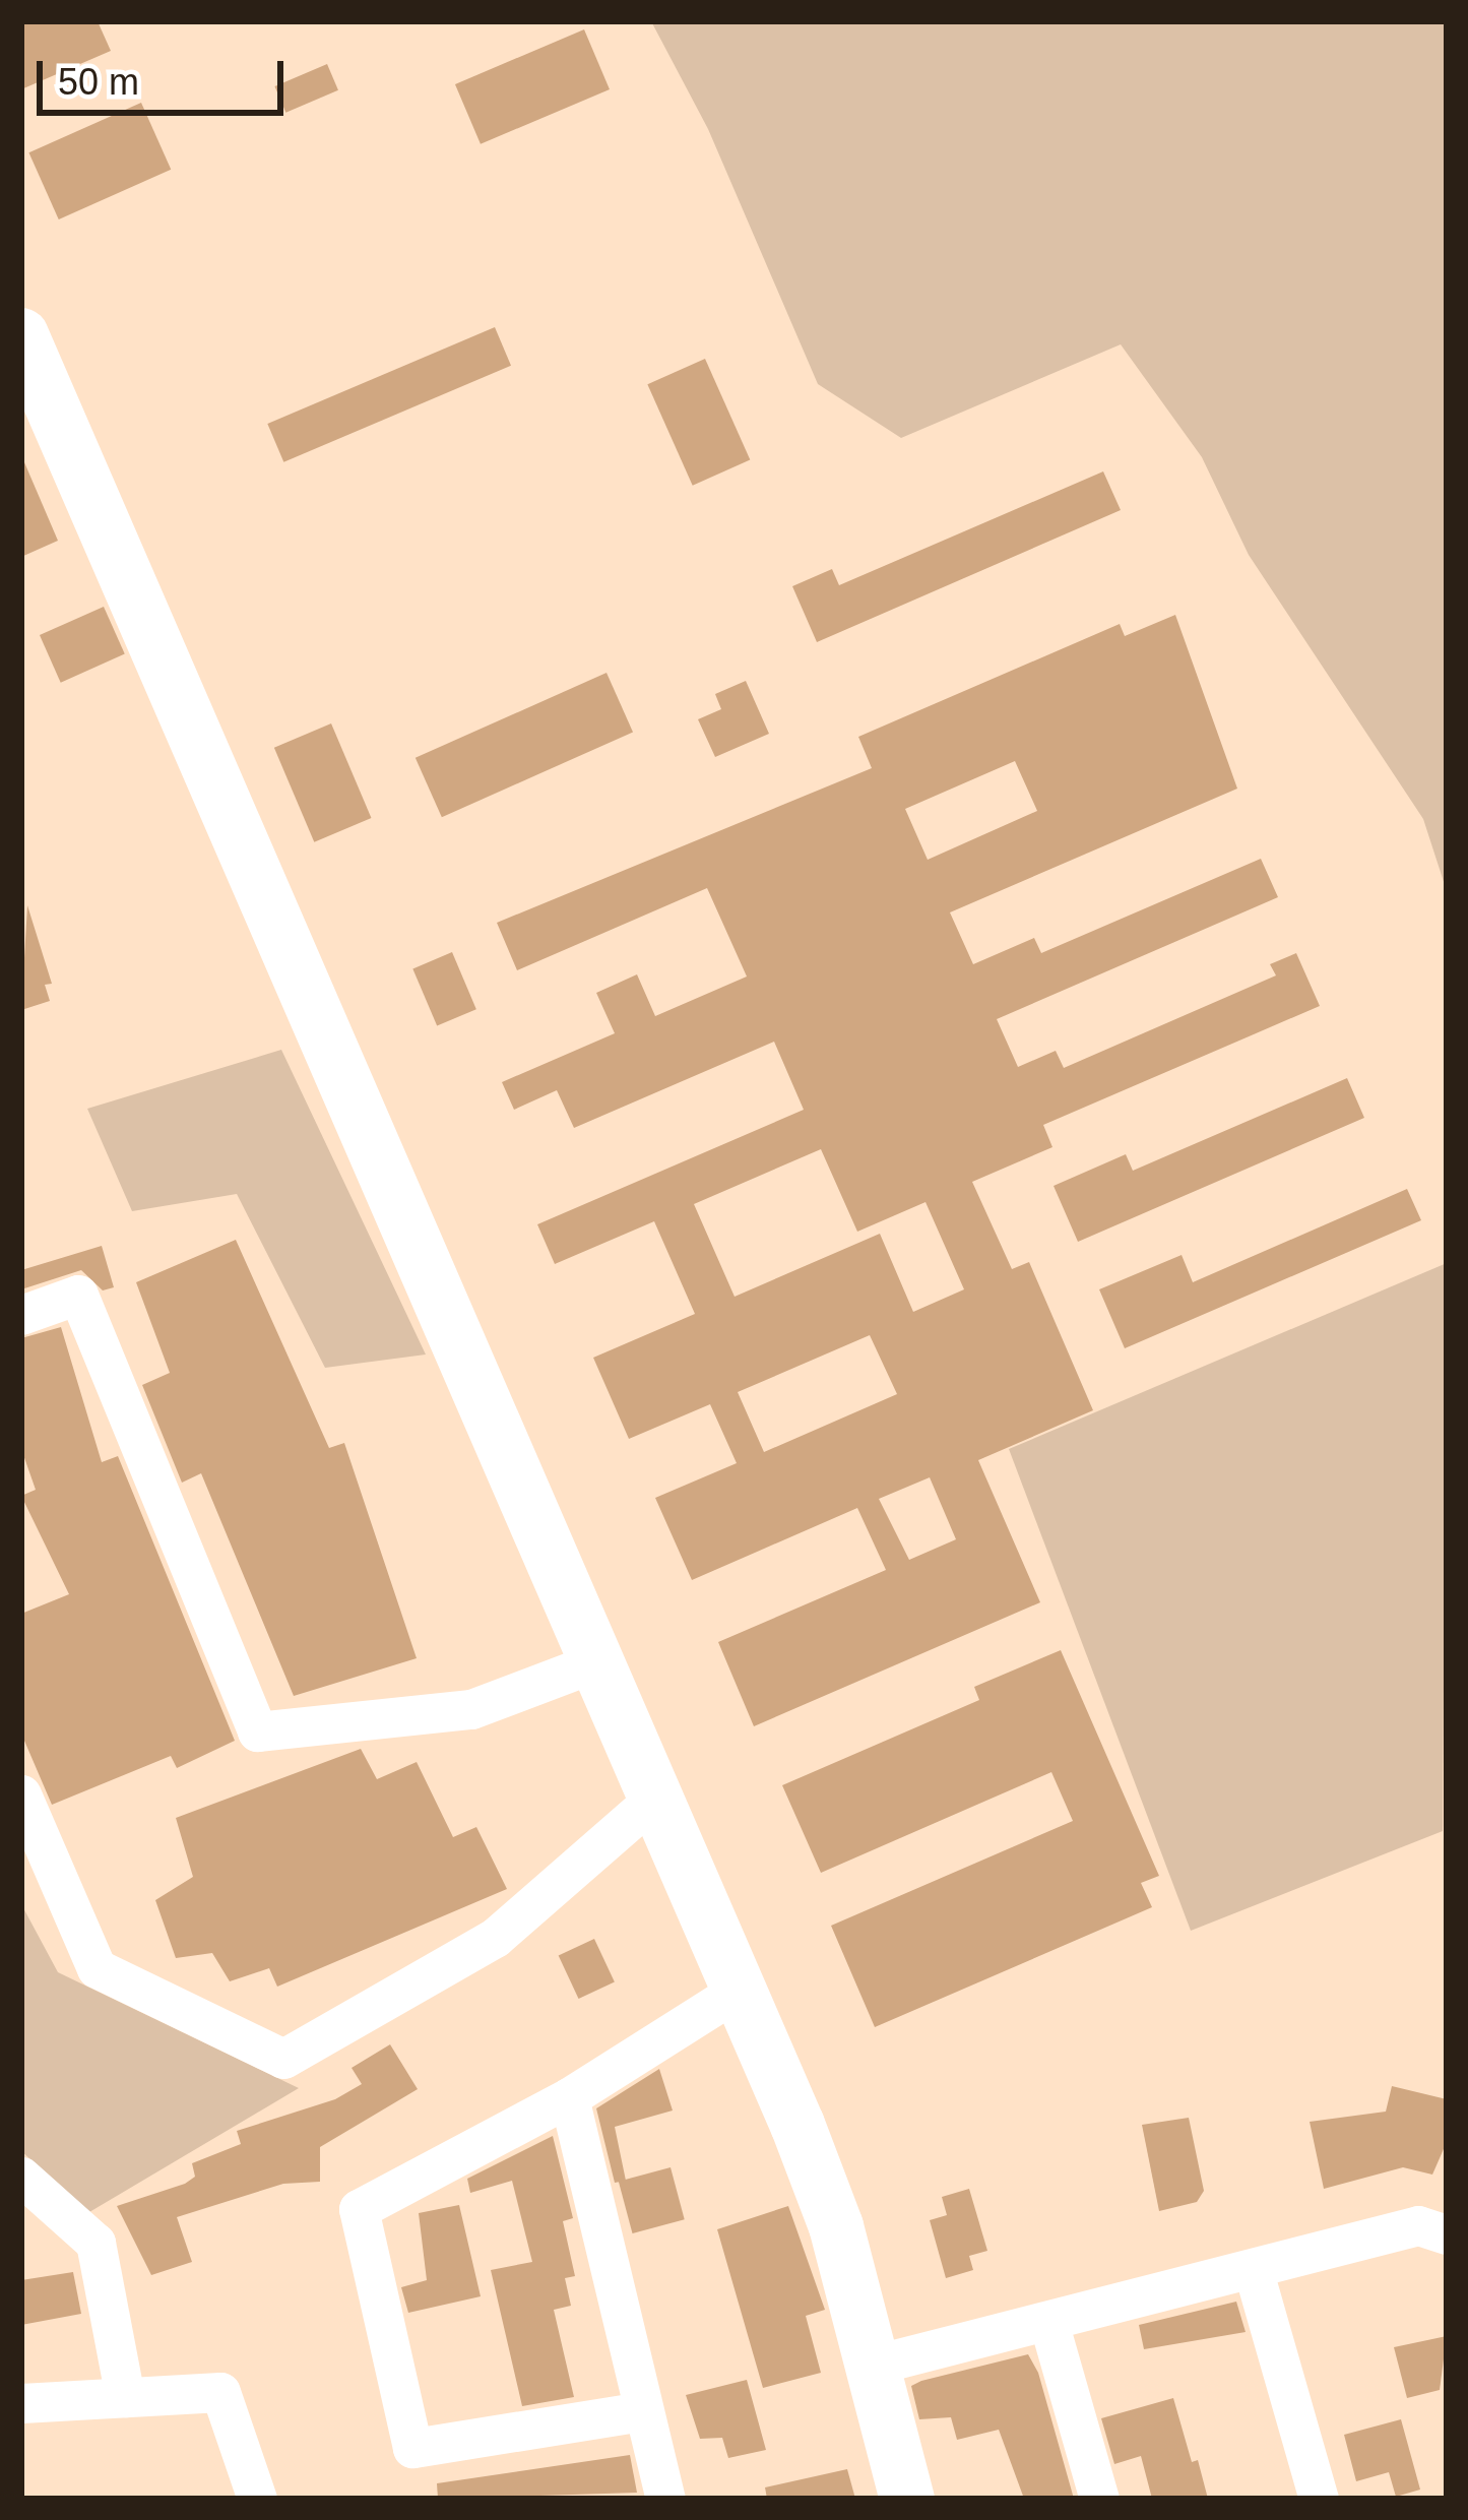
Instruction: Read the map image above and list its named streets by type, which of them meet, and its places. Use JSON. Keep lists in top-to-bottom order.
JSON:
{
  "scale_bar": "50 m"
}
